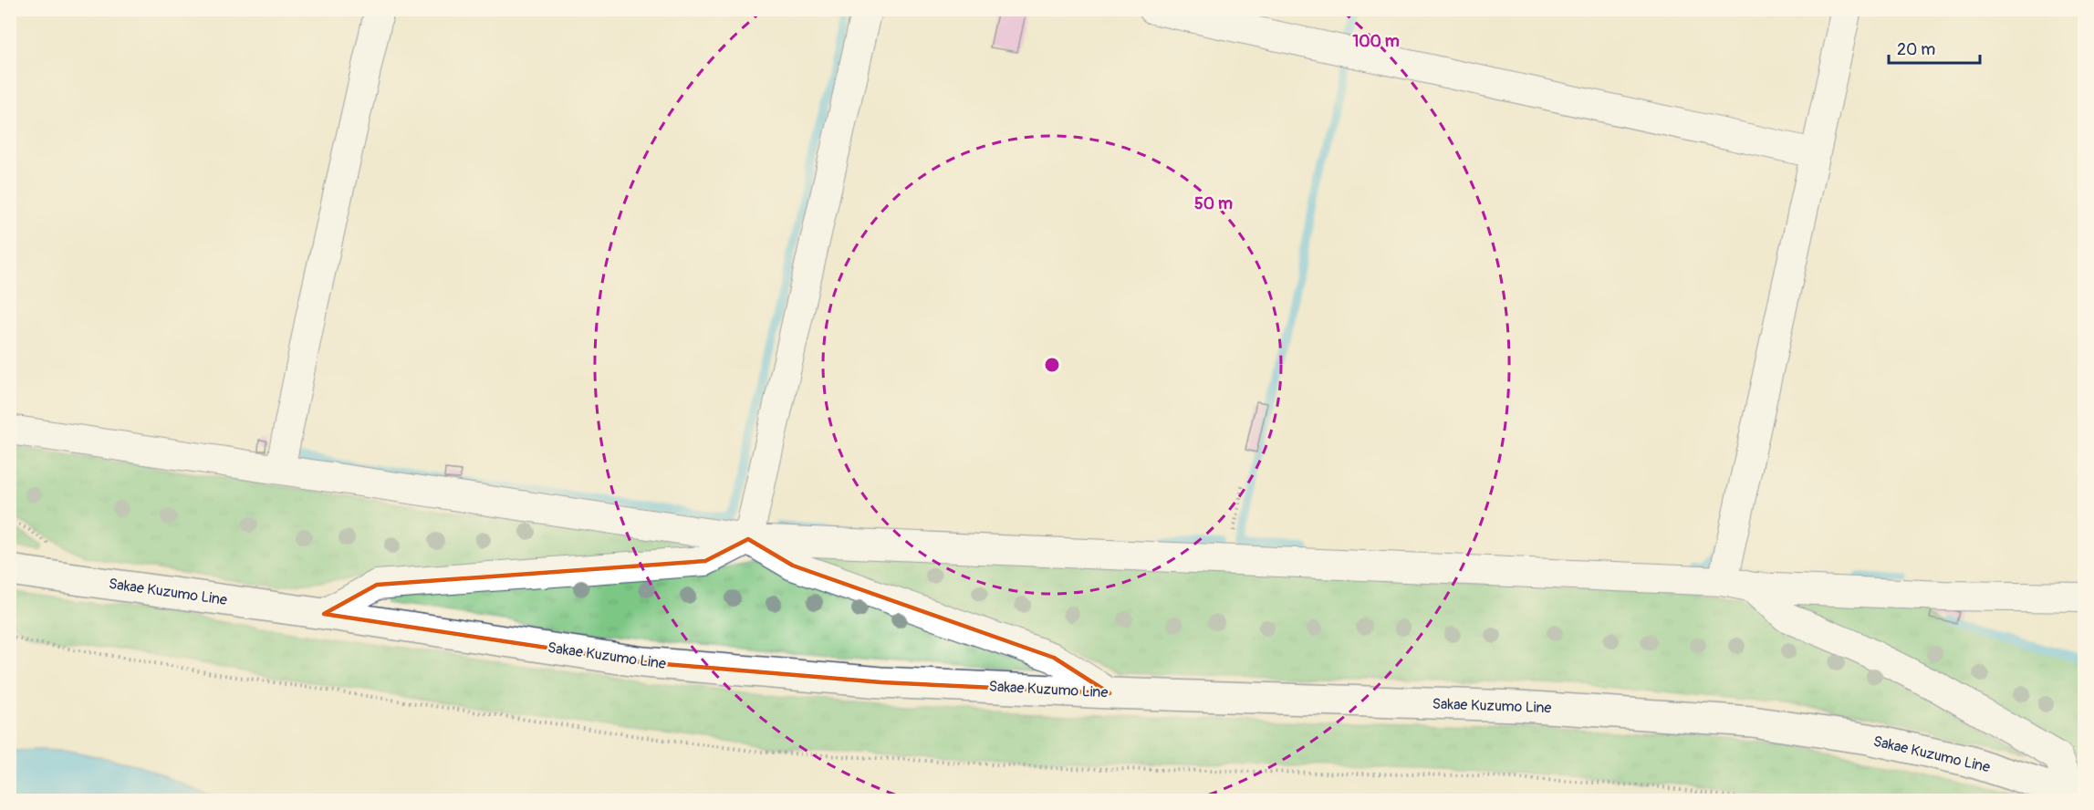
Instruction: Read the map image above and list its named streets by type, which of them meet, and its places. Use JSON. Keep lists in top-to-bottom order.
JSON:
{
  "streets": {
    "main road": ["Sakae Kuzumo Line"]
  },
  "scale_bar": "20 m",
  "rings": ["100 m", "50 m"]
}
